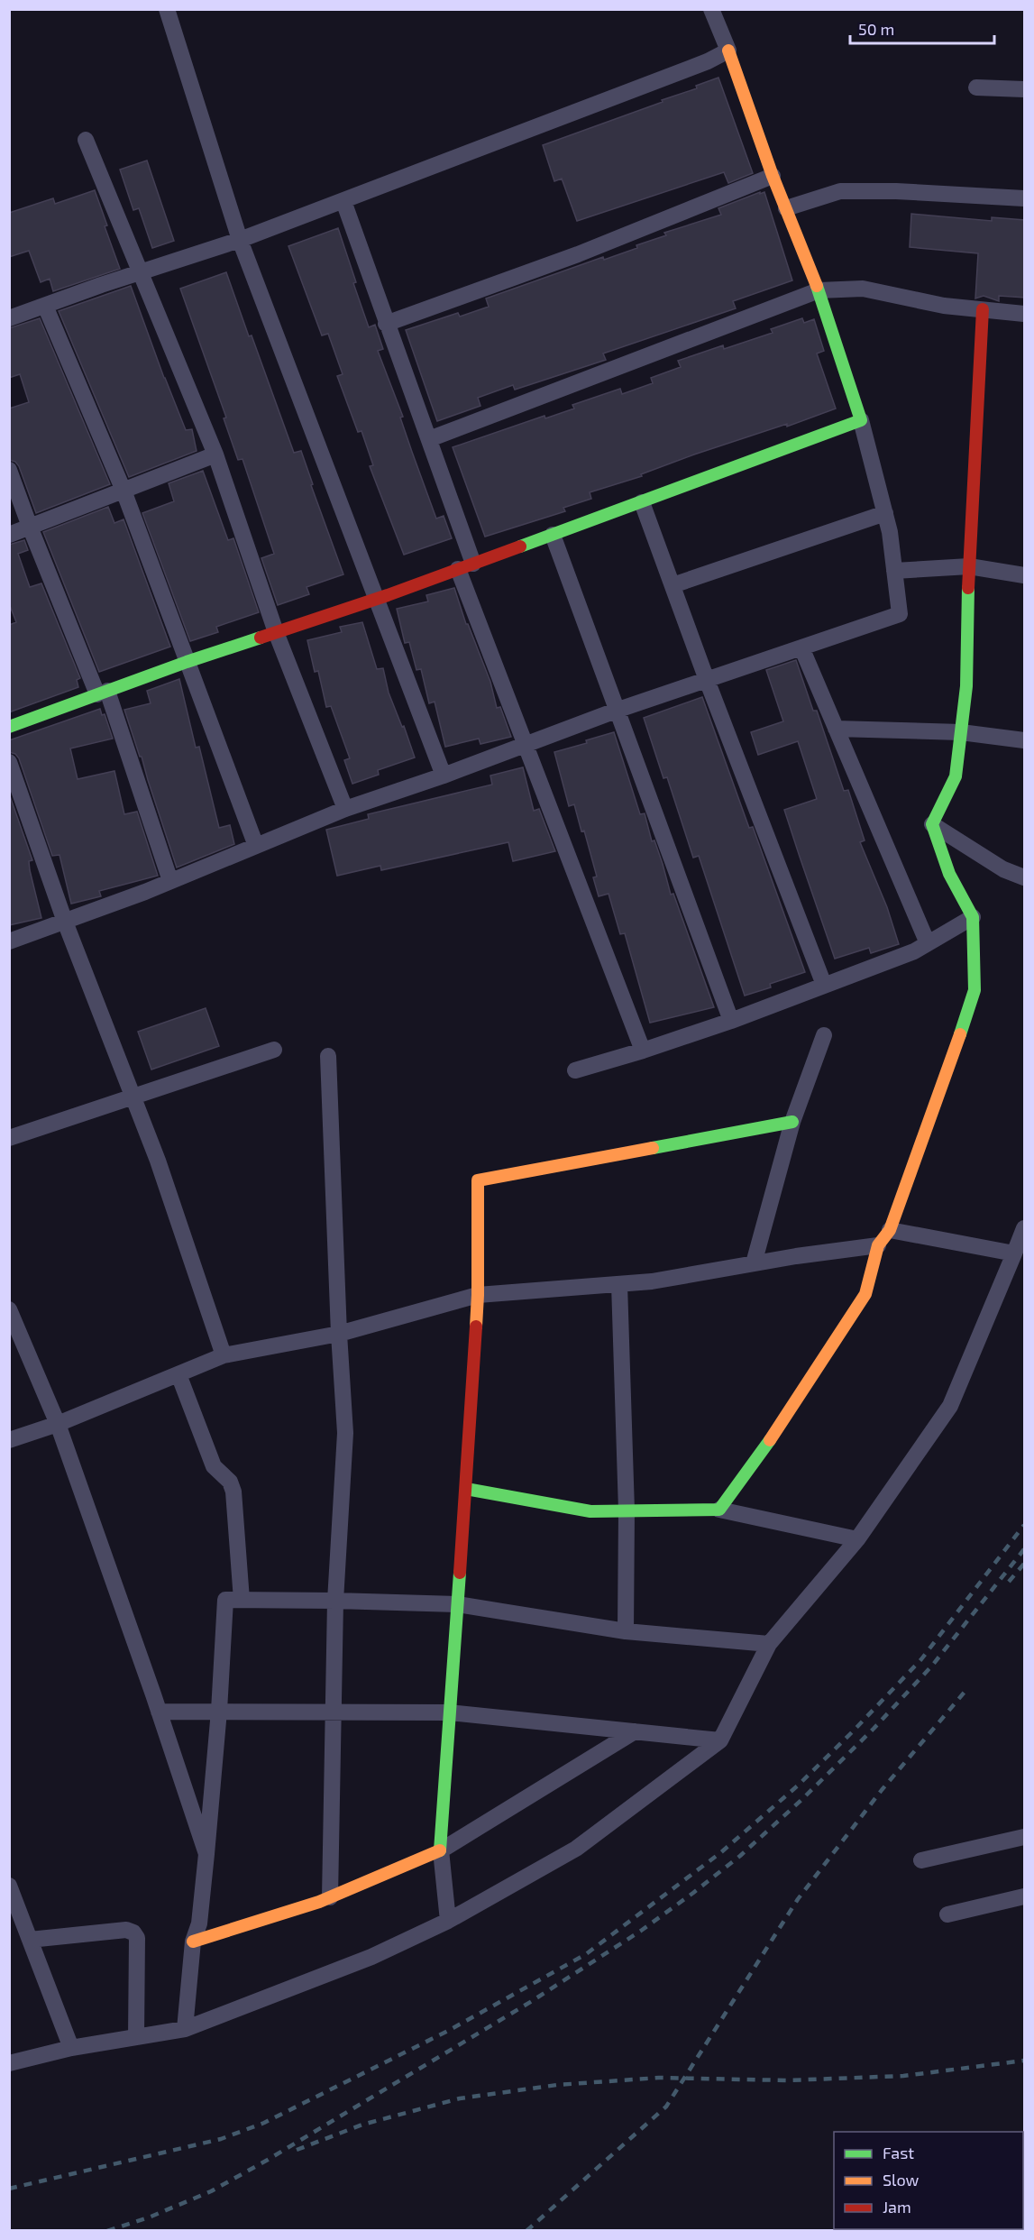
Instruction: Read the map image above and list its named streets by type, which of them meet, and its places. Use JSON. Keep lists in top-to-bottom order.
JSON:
{
  "legend": ["Fast", "Slow", "Jam"],
  "scale_bar": "50 m"
}
